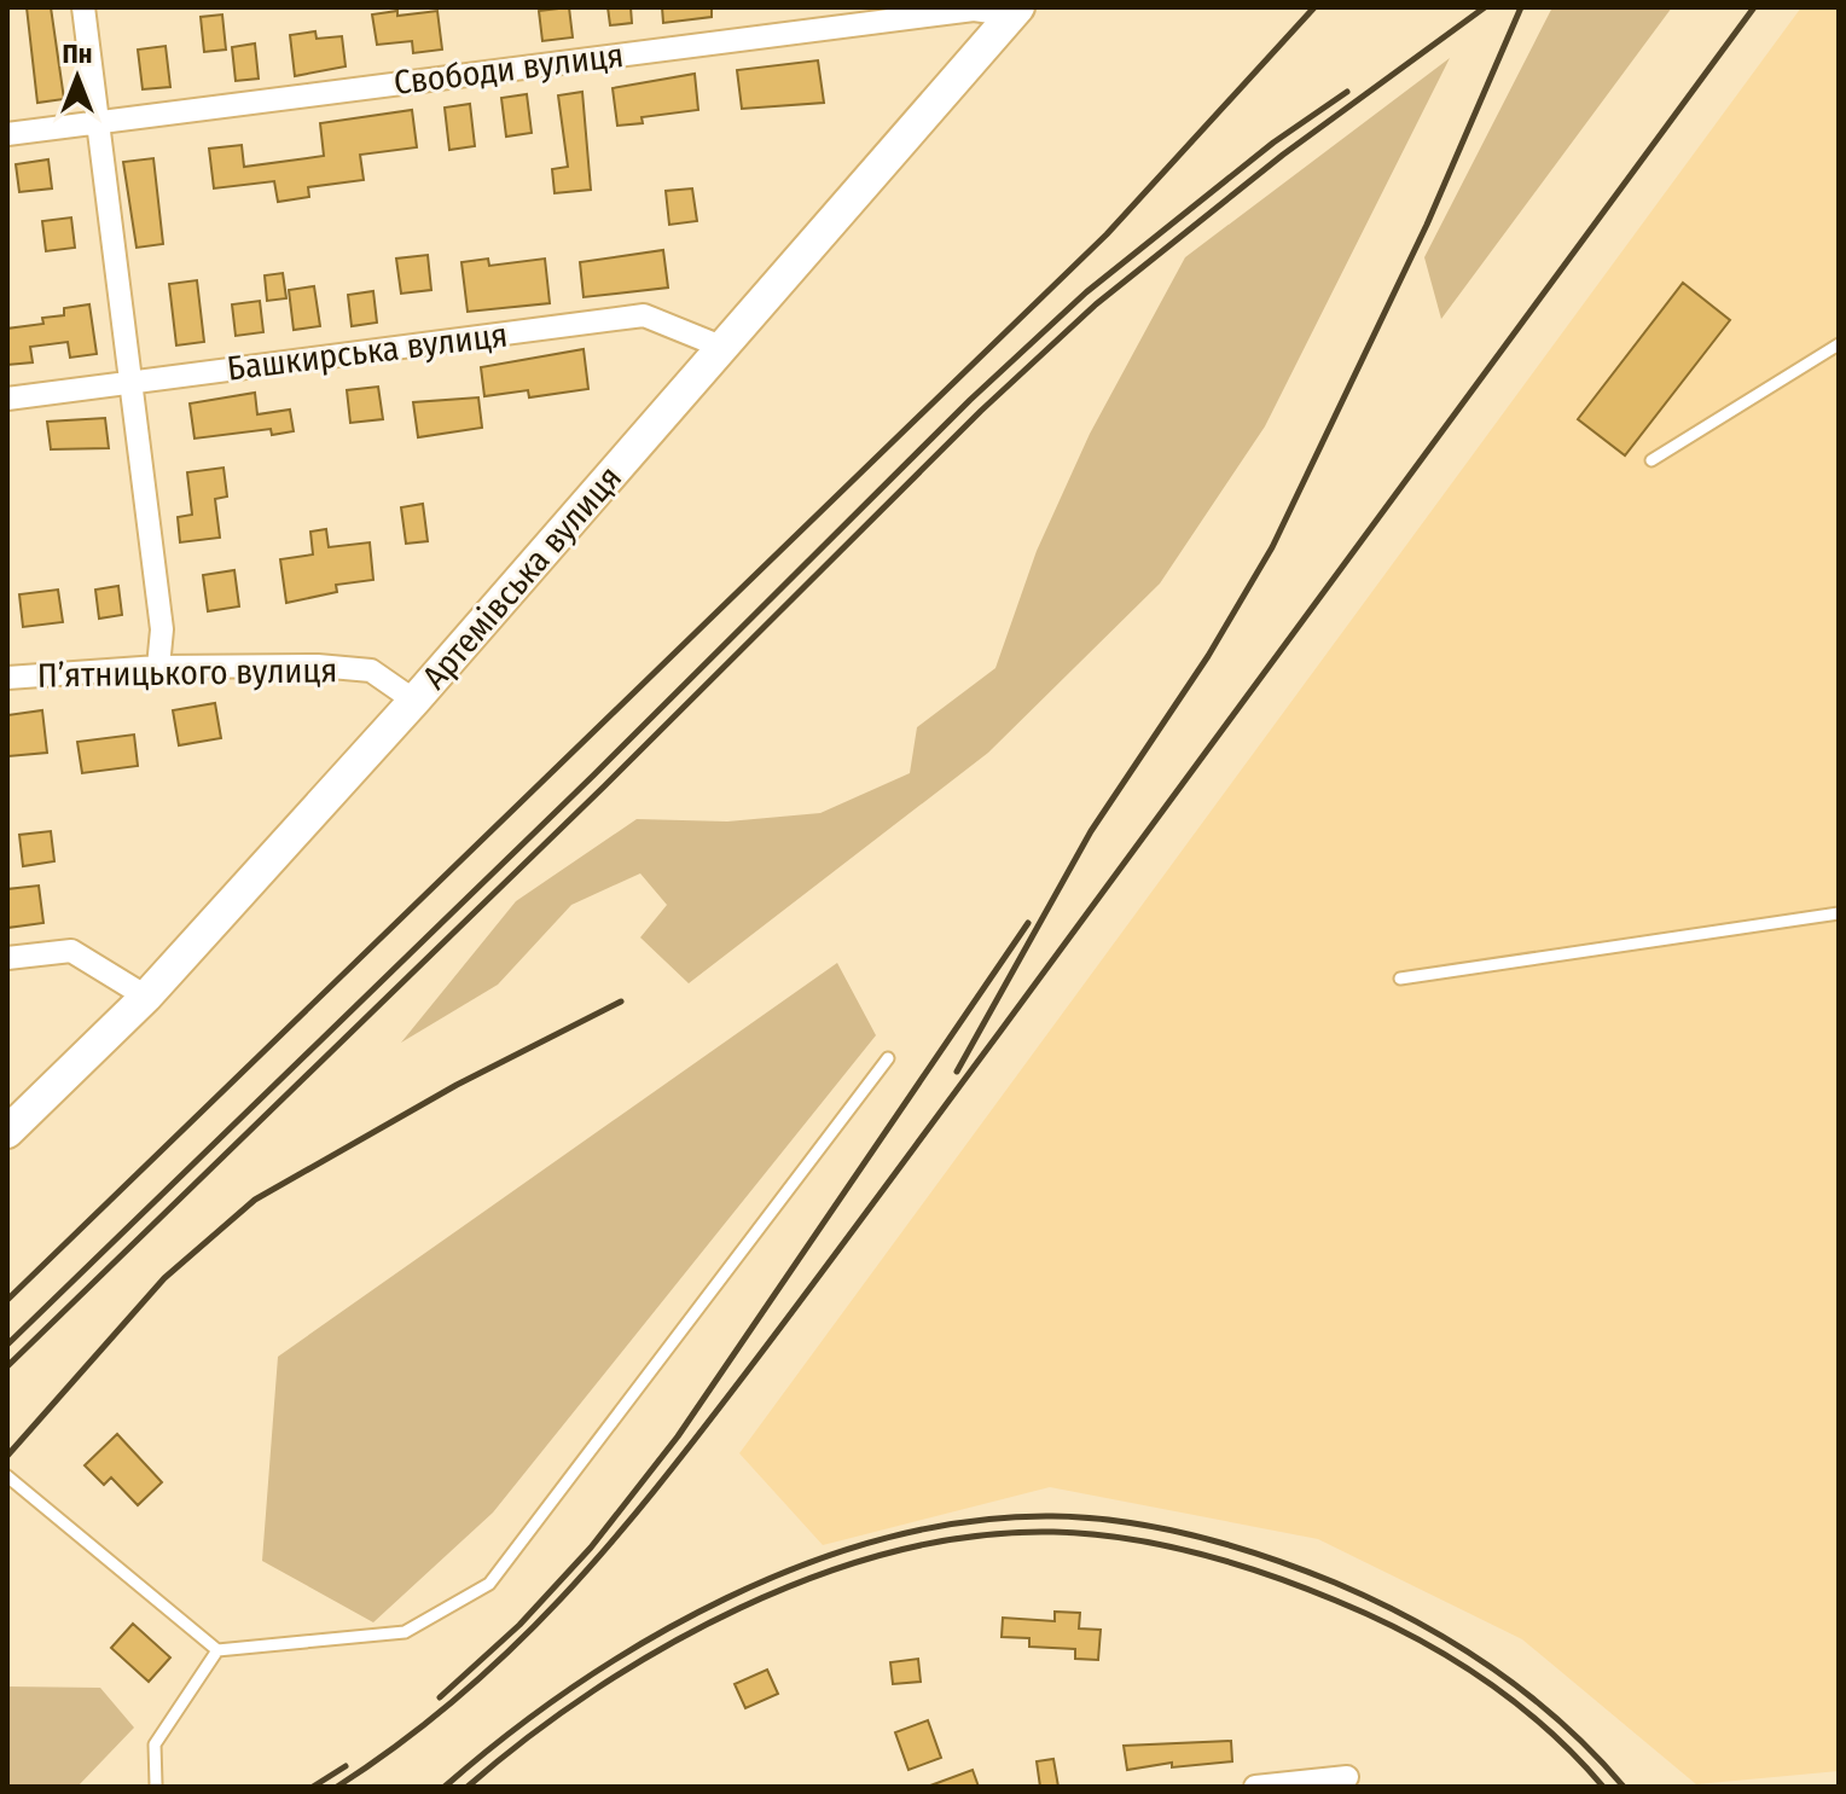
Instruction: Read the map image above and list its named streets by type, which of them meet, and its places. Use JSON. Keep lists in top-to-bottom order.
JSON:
{
  "streets": {
    "main road": ["Артемівська вулиця"],
    "street": ["Свободи вулиця", "Башкирська вулиця", "П’ятницького вулиця"]
  },
  "crossings": [
    ["Свободи вулиця", "Артемівська вулиця"],
    ["Башкирська вулиця", "Артемівська вулиця"],
    ["Артемівська вулиця", "П’ятницького вулиця"]
  ],
  "north": "top"
}
